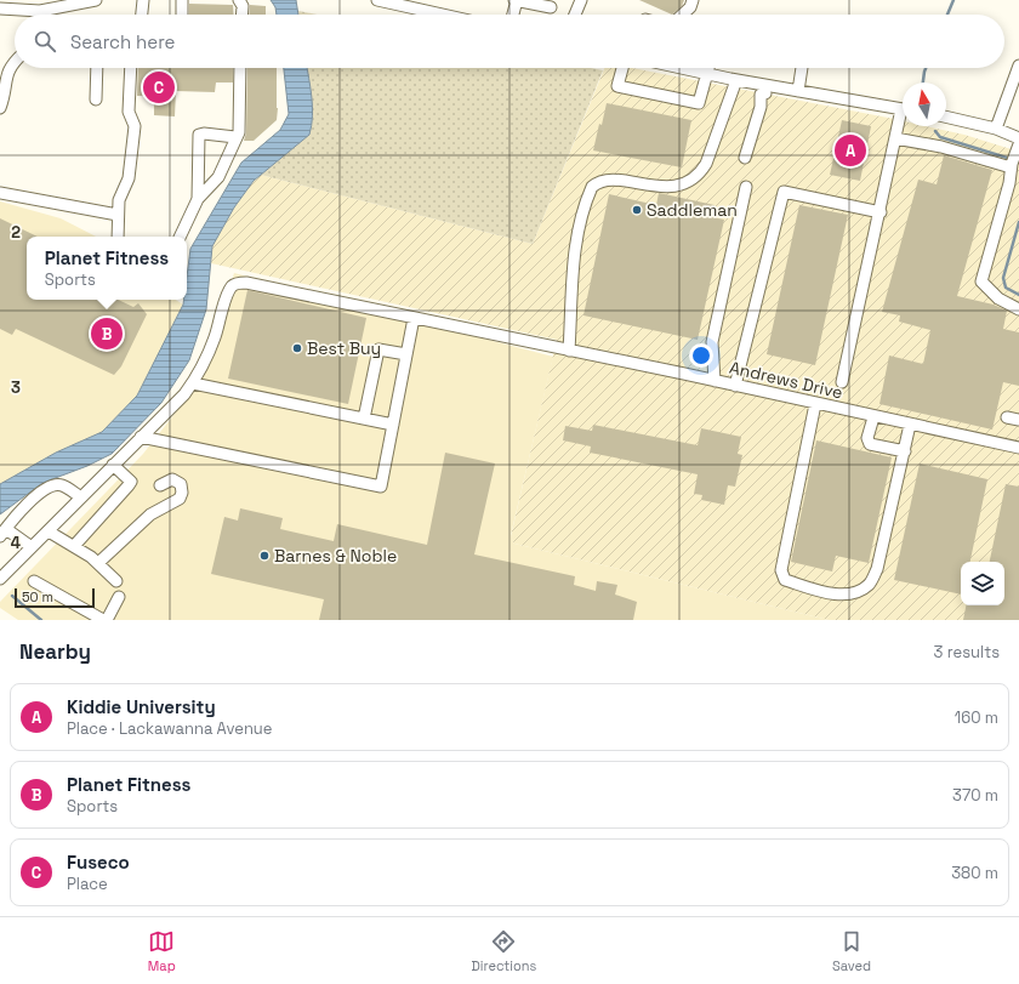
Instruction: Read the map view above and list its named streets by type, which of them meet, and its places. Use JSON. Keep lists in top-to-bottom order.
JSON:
{
  "streets": {
    "street": ["Andrews Drive"]
  },
  "places": ["Saddleman", "Best Buy", "Barnes & Noble"],
  "scale_bar": "50 m",
  "north": "top",
  "page": {
    "search": "Search here",
    "pins": ["C", "A", "B"],
    "popup": ["Planet Fitness", "Sports"],
    "scale": "50 m",
    "heading": ["Nearby", "3 results"],
    "list": [
      {
        "mark": "A",
        "name": "Kiddie University",
        "note": "Place · Lackawanna Avenue",
        "value": "160 m"
      },
      {
        "mark": "B",
        "name": "Planet Fitness",
        "note": "Sports",
        "value": "370 m"
      },
      {
        "mark": "C",
        "name": "Fuseco",
        "note": "Place",
        "value": "380 m"
      }
    ],
    "nav": ["Map", "Directions", "Saved"]
  },
  "grid": {
    "rows": ["2", "3", "4"]
  }
}
